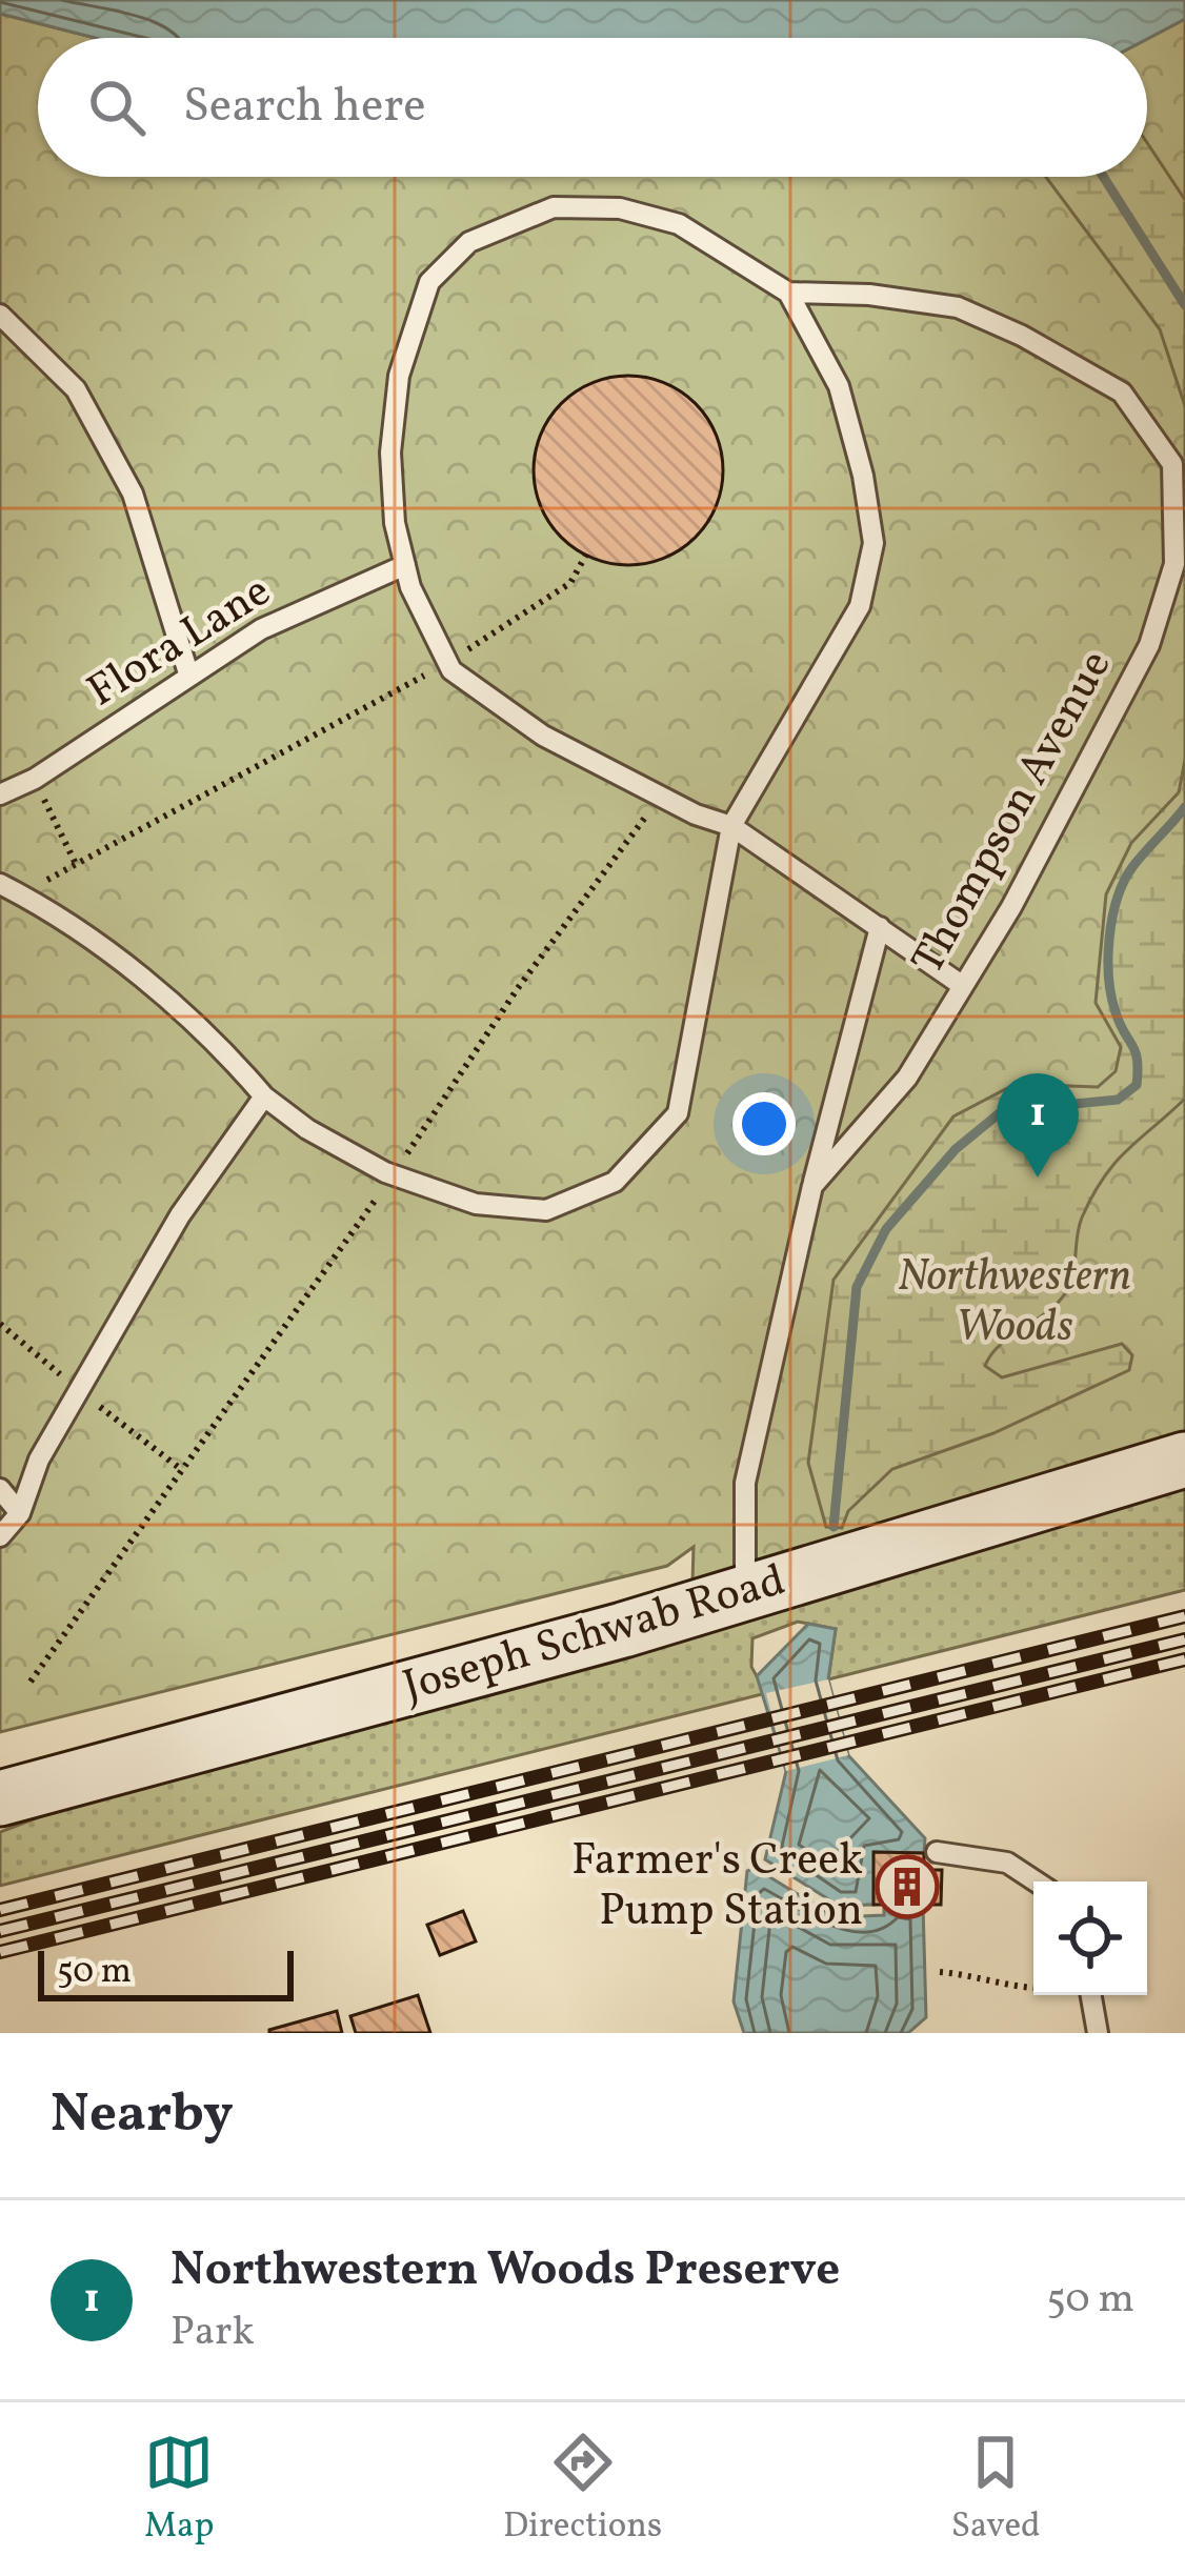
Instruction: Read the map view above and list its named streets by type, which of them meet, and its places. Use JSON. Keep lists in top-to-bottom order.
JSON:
{
  "streets": {
    "street": ["Joseph Schwab Road"],
    "lane": ["Flora Lane", "Thompson Avenue"]
  },
  "crossings": [
    ["Thompson Avenue", "Joseph Schwab Road"]
  ],
  "parks": ["Northwestern Woods"],
  "places": {
    "building": ["Farmer's Creek Pump Station"]
  },
  "scale_bar": "50 m",
  "page": {
    "search": "Search here",
    "pins": "1",
    "scale": "50 m",
    "heading": "Nearby",
    "list": [
      {
        "mark": "1",
        "name": "Northwestern Woods Preserve",
        "note": "Park",
        "value": "50 m"
      }
    ],
    "nav": ["Map", "Directions", "Saved"]
  }
}
